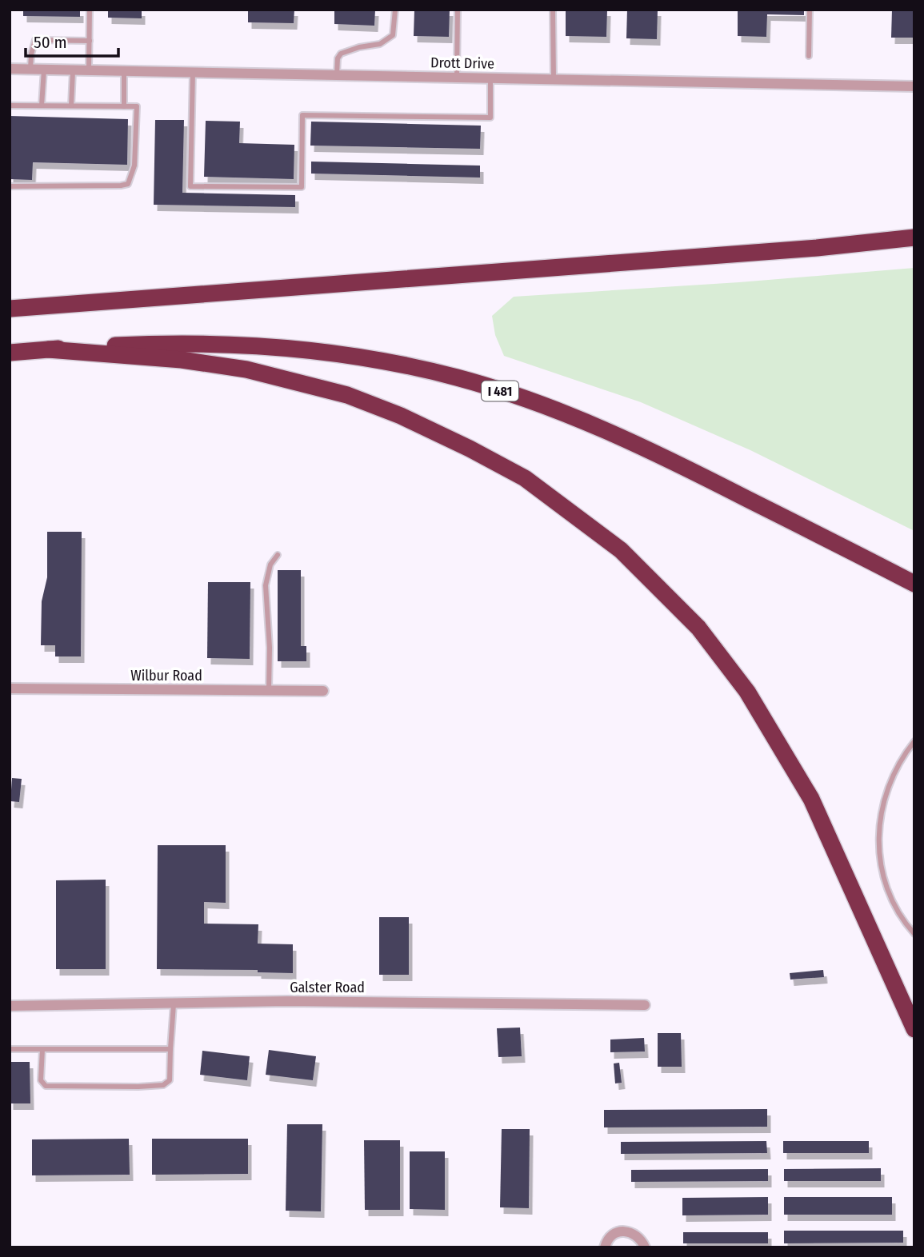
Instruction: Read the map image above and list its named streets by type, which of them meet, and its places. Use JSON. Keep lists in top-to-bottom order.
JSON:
{
  "streets": {
    "highway": ["I 481"],
    "street": ["Drott Drive", "Wilbur Road", "Galster Road"]
  },
  "scale_bar": "50 m"
}
